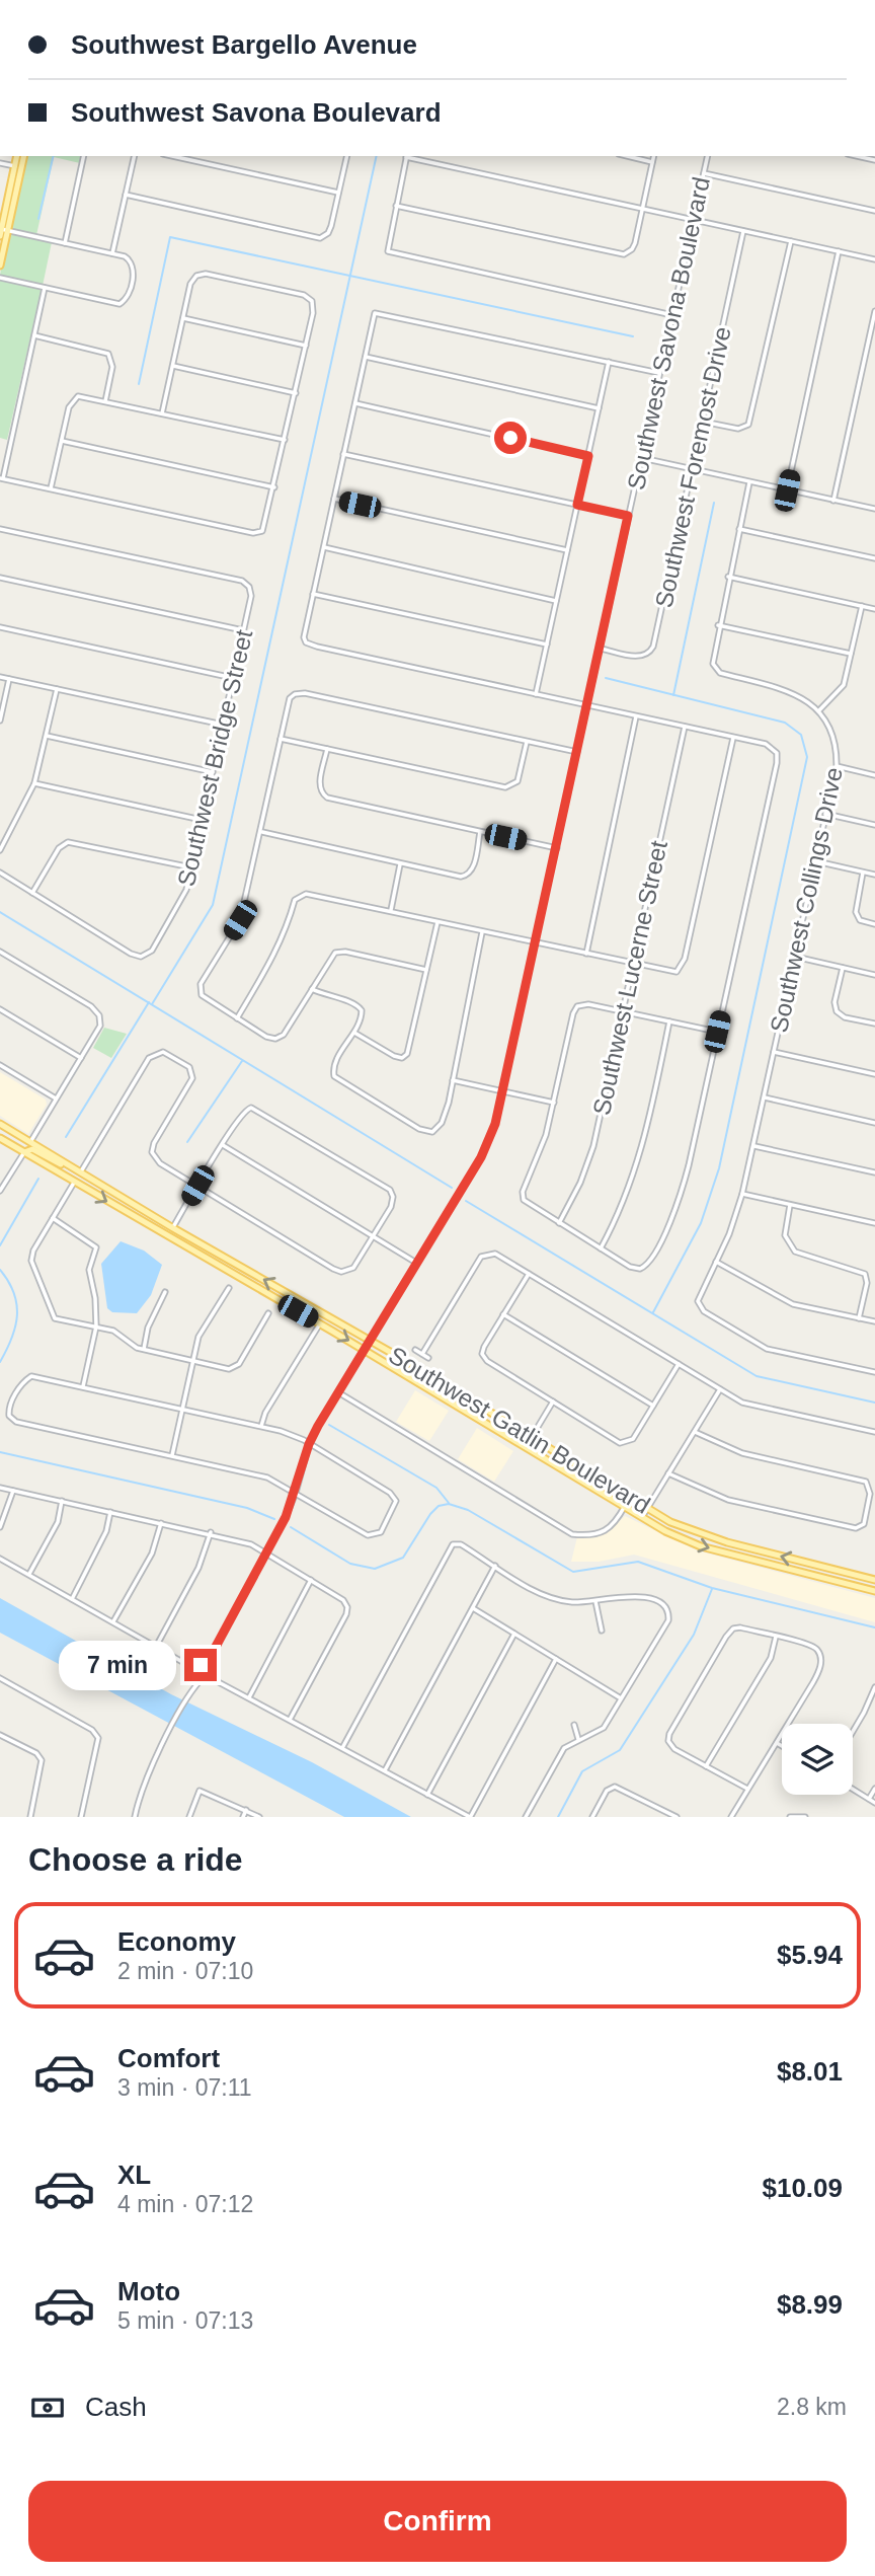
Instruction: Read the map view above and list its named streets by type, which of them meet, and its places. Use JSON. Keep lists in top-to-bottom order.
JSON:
{
  "streets": {
    "main road": ["Southwest Gatlin Boulevard"],
    "street": [
      "Southwest Savona Boulevard",
      "Southwest Foremost Drive",
      "Southwest Bridge Street",
      "Southwest Collings Drive",
      "Southwest Lucerne Street"
    ]
  },
  "crossings": [
    ["Southwest Savona Boulevard", "Southwest Foremost Drive"],
    ["Southwest Savona Boulevard", "Southwest Gatlin Boulevard"]
  ],
  "page": {
    "banner": ["Southwest Bargello Avenue", "Southwest Savona Boulevard"],
    "bubble": "7 min",
    "heading": "Choose a ride",
    "list": [
      {
        "name": "Economy",
        "note": "2 min · 07:10",
        "value": "$5.94"
      },
      {
        "name": "Comfort",
        "note": "3 min · 07:11",
        "value": "$8.01"
      },
      {
        "name": "XL",
        "note": "4 min · 07:12",
        "value": "$10.09"
      },
      {
        "name": "Moto",
        "note": "5 min · 07:13",
        "value": "$8.99"
      }
    ],
    "pay": ["Cash", "2.8 km"],
    "buttons": "Confirm"
  }
}
